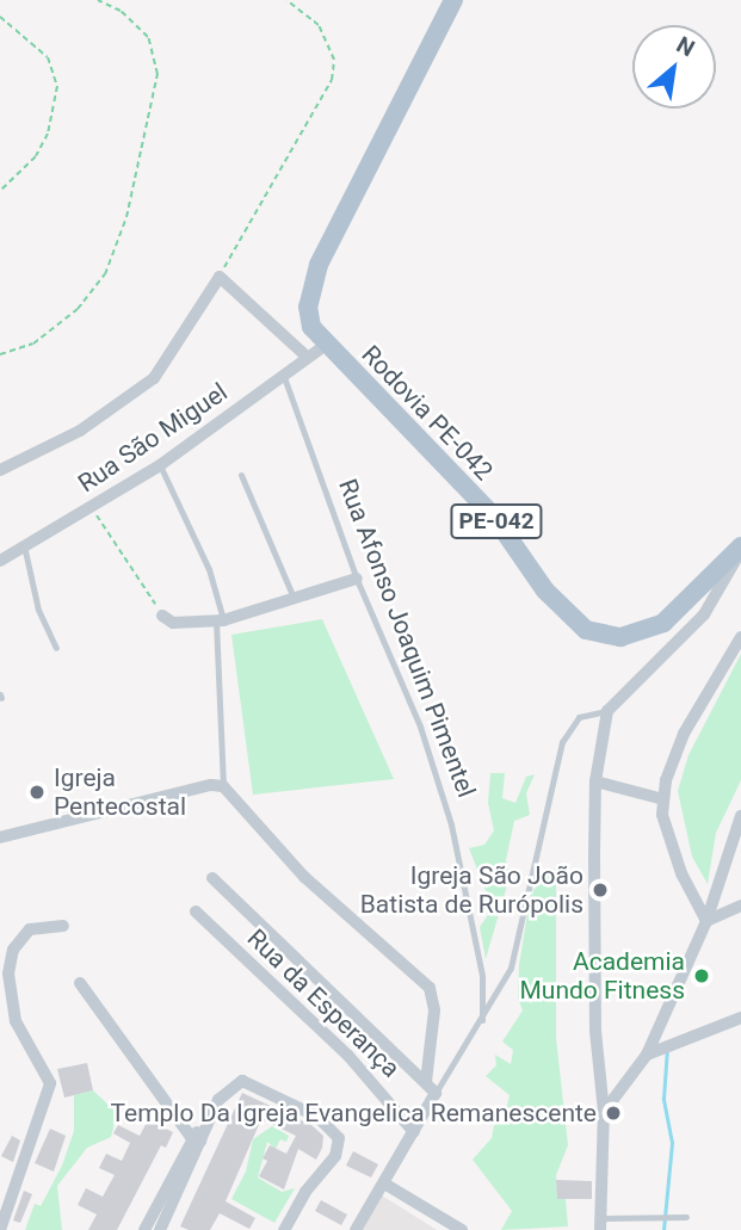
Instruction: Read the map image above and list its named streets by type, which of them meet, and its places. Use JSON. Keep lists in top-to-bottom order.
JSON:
{
  "streets": {
    "main road": ["Rodovia PE-042", "PE-042"],
    "street": ["Rua São Miguel", "Rua da Esperança"],
    "lane": ["Rua Afonso Joaquim Pimentel"]
  },
  "crossings": [
    ["Rodovia PE-042", "Rua São Miguel"],
    ["Rua São Miguel", "Rua Afonso Joaquim Pimentel"]
  ],
  "places": [
    "Igreja Pentecostal",
    "Igreja São João Batista de Rurópolis",
    "Academia Mundo Fitness",
    "Templo Da Igreja Evangelica Remanescente"
  ],
  "north": "top right"
}
